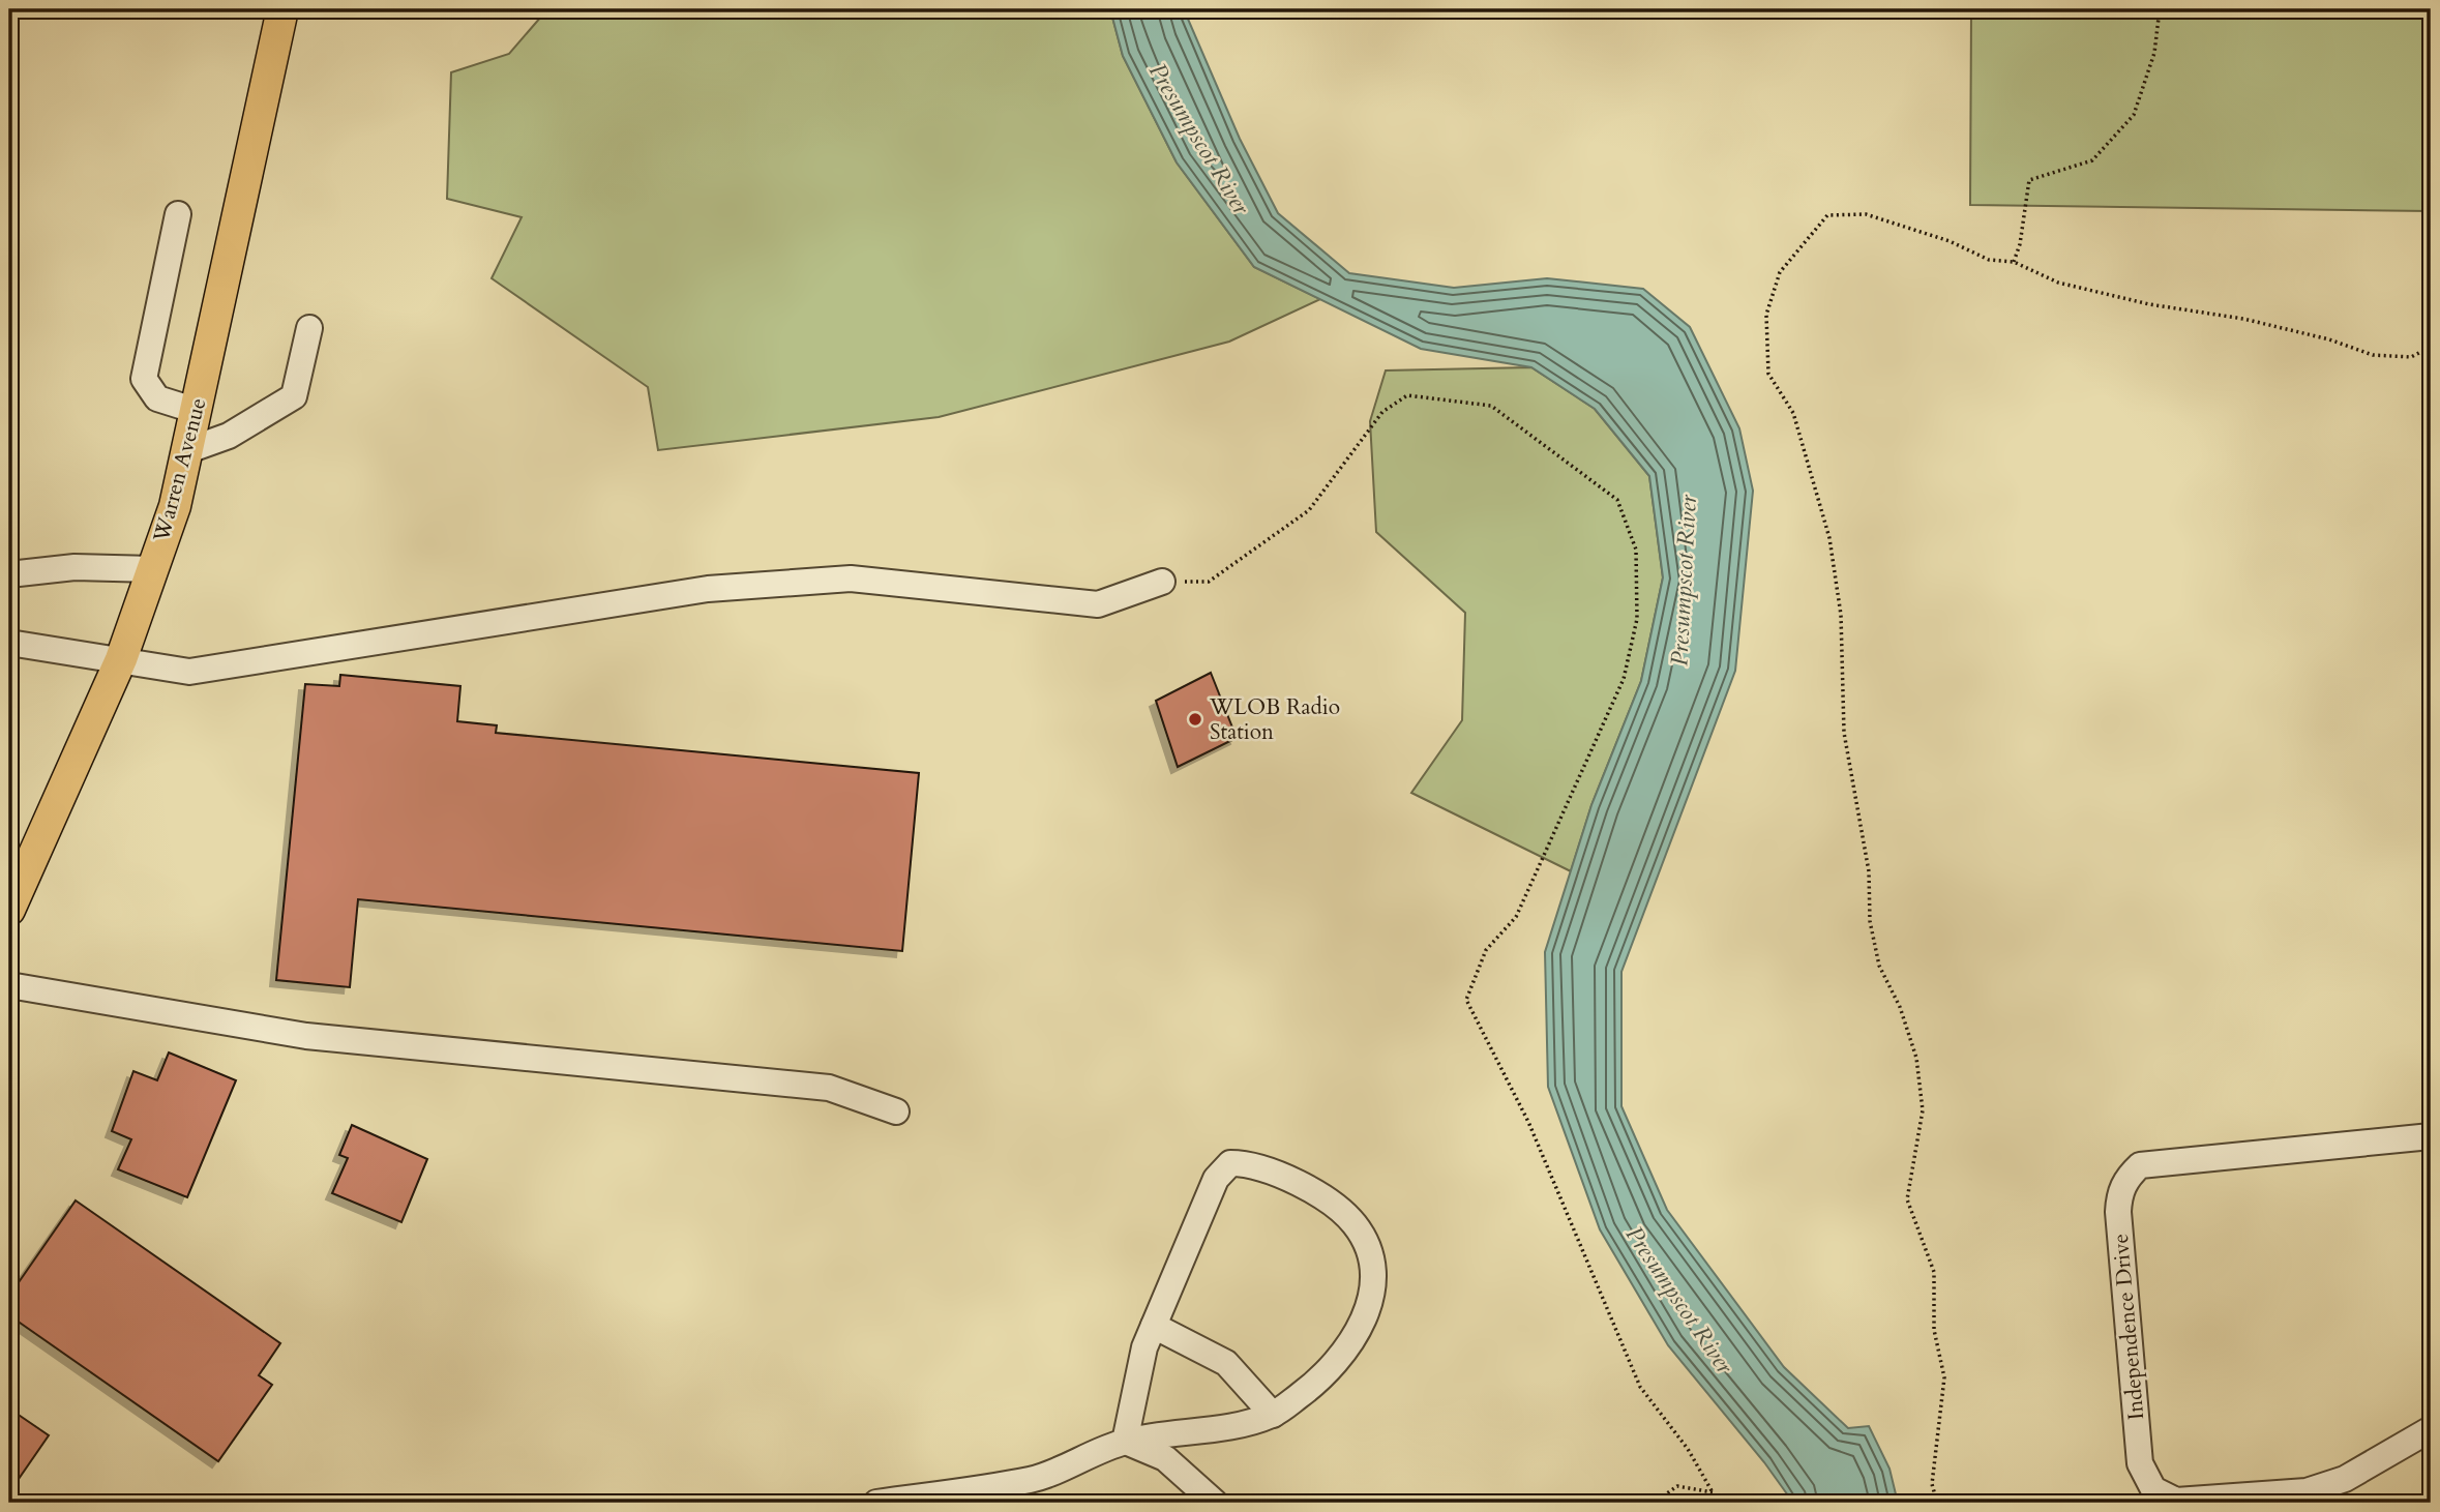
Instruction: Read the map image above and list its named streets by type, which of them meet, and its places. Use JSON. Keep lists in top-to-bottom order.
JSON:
{
  "streets": {
    "main road": ["Warren Avenue"],
    "street": ["Independence Drive"]
  },
  "water": ["Presumpscot River"],
  "places": ["WLOB Radio Station"]
}
